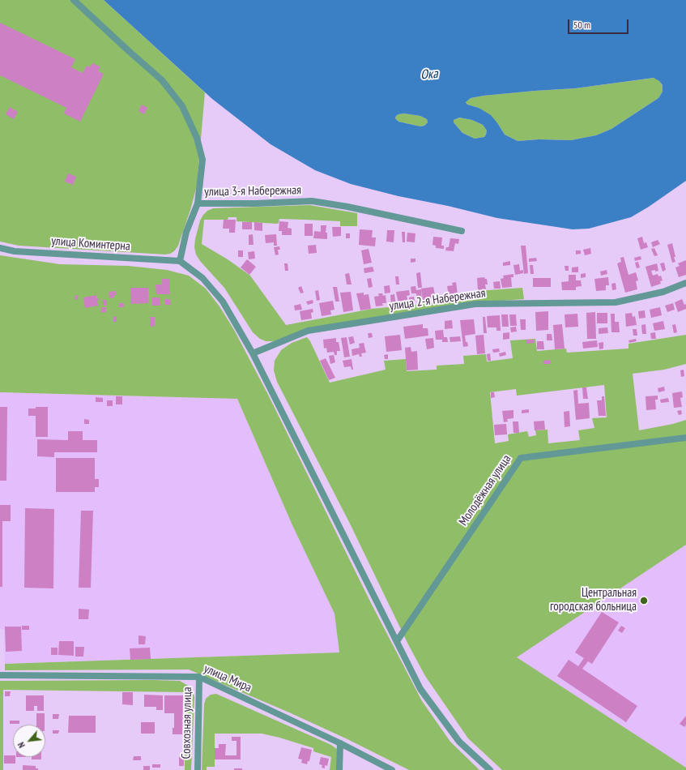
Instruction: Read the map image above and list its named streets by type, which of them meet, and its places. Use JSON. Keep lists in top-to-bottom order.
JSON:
{
  "streets": {
    "street": [
      "улица 3-я Набережная",
      "улица Коминтерна",
      "улица 2-я Набережная",
      "Молодёжная улица",
      "улица Мира",
      "Совхозная улица"
    ]
  },
  "crossings": [
    ["улица Мира", "Совхозная улица"]
  ],
  "water": ["Ока"],
  "places": ["Центральная городская больница"],
  "scale_bar": "50 m",
  "north": "bottom left"
}
